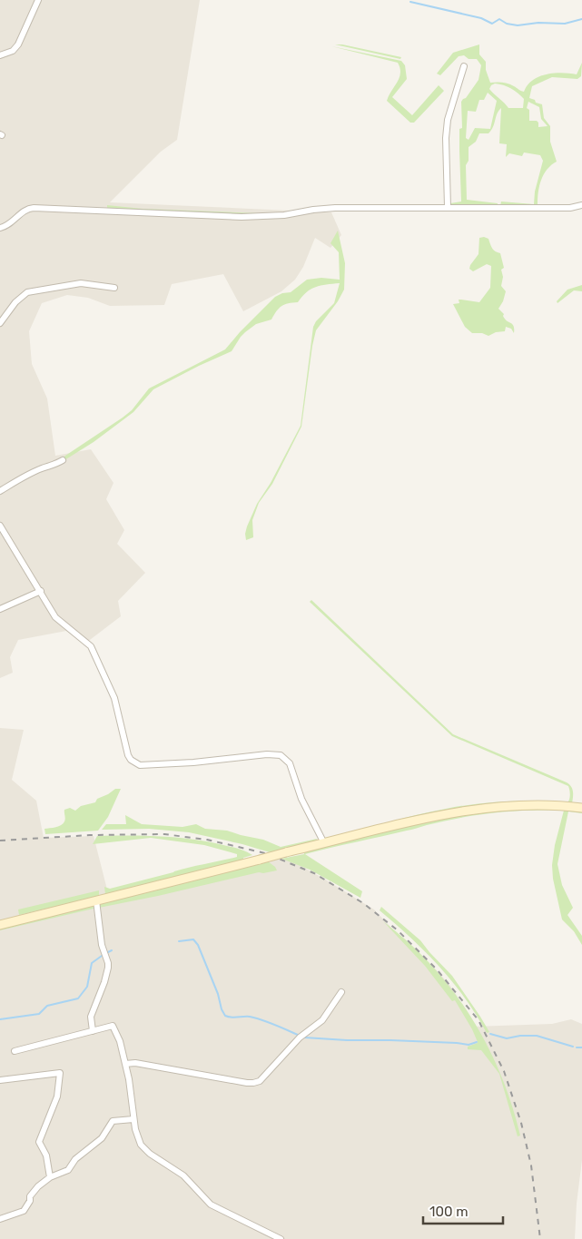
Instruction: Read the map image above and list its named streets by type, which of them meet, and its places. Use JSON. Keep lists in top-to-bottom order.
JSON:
{
  "scale_bar": "100 m"
}
